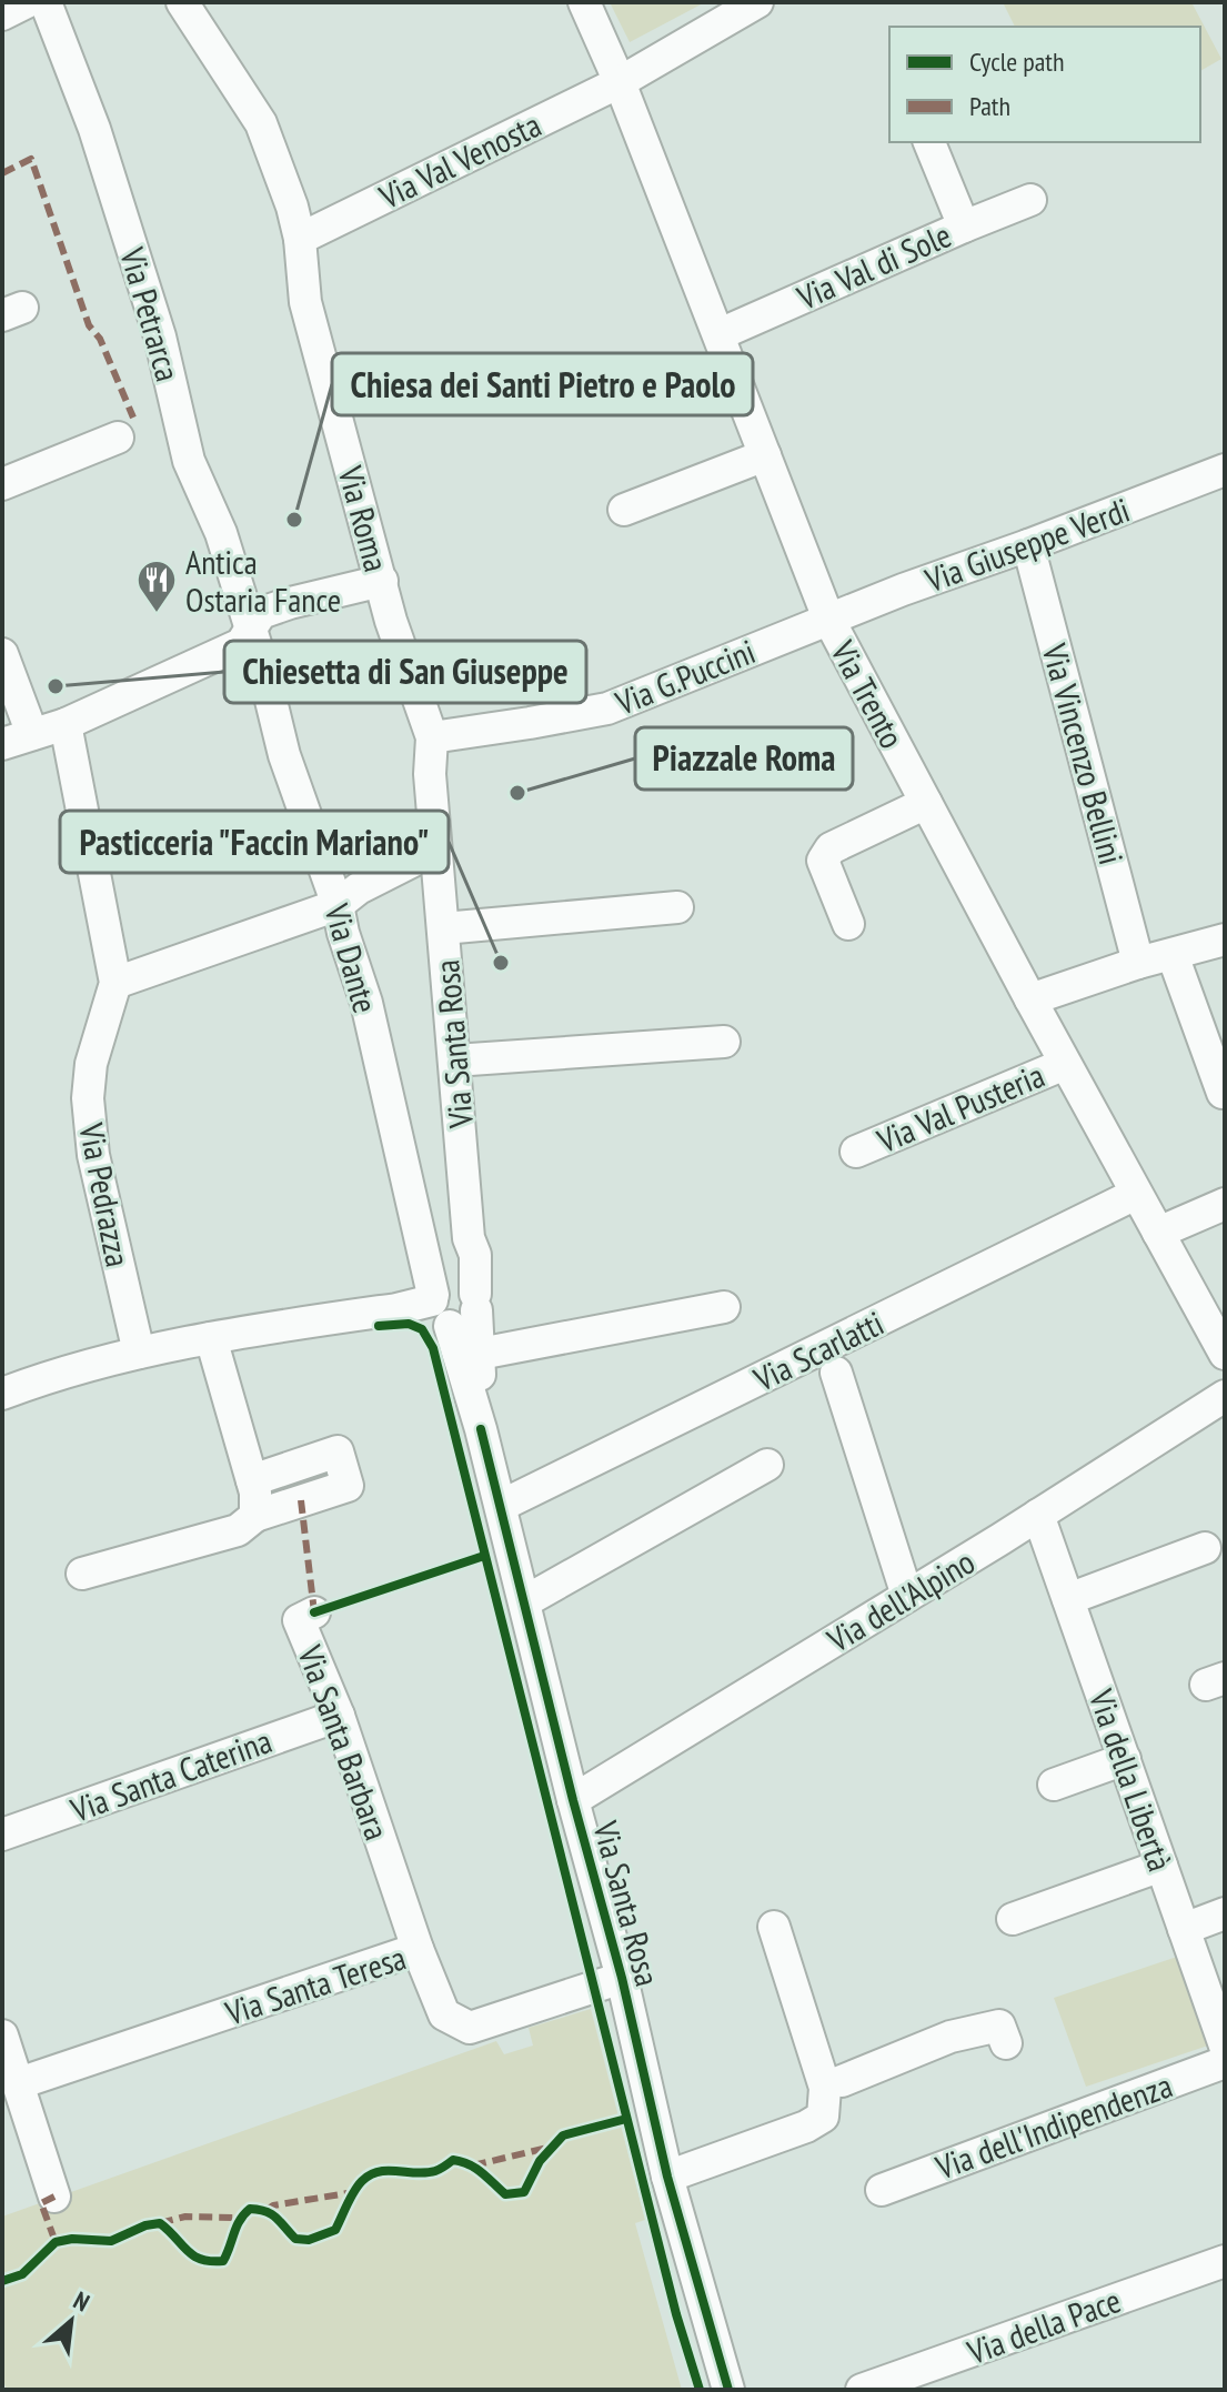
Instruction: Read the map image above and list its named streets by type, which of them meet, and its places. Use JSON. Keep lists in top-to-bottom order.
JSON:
{
  "streets": {
    "street": [
      "Via Val Venosta",
      "Via Val di Sole",
      "Via Petrarca",
      "Via Roma",
      "Via Giuseppe Verdi",
      "Via G.Puccini",
      "Via Trento",
      "Via Vincenzo Bellini",
      "Via Dante",
      "Via Santa Rosa",
      "Via Val Pusteria",
      "Via Pedrazza",
      "Via Scarlatti",
      "Via dell'Alpino",
      "Via Santa Barbara",
      "Via Santa Caterina",
      "Via della Libertà",
      "Via Santa Teresa",
      "Via dell'Indipendenza",
      "Via della Pace"
    ]
  },
  "crossings": [
    ["Via Val Venosta", "Via Roma"],
    ["Via Val Venosta", "Via Trento"],
    ["Via Val di Sole", "Via Trento"],
    ["Via Petrarca", "Via Dante"],
    ["Via Roma", "Via G.Puccini"],
    ["Via Roma", "Via Santa Rosa"],
    ["Via Giuseppe Verdi", "Via G.Puccini"],
    ["Via Giuseppe Verdi", "Via Trento"],
    ["Via Giuseppe Verdi", "Via Vincenzo Bellini"],
    ["Via G.Puccini", "Via Trento"],
    ["Via Trento", "Via Val Pusteria"],
    ["Via Trento", "Via Scarlatti"],
    ["Via Dante", "Via Santa Rosa"],
    ["Via Santa Rosa", "Via Scarlatti"],
    ["Via Santa Rosa", "Via dell'Alpino"],
    ["Via Santa Rosa", "Via Santa Teresa"],
    ["Via dell'Alpino", "Via della Libertà"],
    ["Via Santa Barbara", "Via Santa Caterina"],
    ["Via Santa Barbara", "Via Santa Teresa"]
  ],
  "places": {
    "other": [
      "Chiesa dei Santi Pietro e Paolo",
      "Chiesetta di San Giuseppe",
      "Piazzale Roma",
      "Pasticceria \"Faccin Mariano\""
    ],
    "restaurant": ["Antica Ostaria Fance"]
  },
  "legend": ["Cycle path", "Path"],
  "north": "top right"
}
